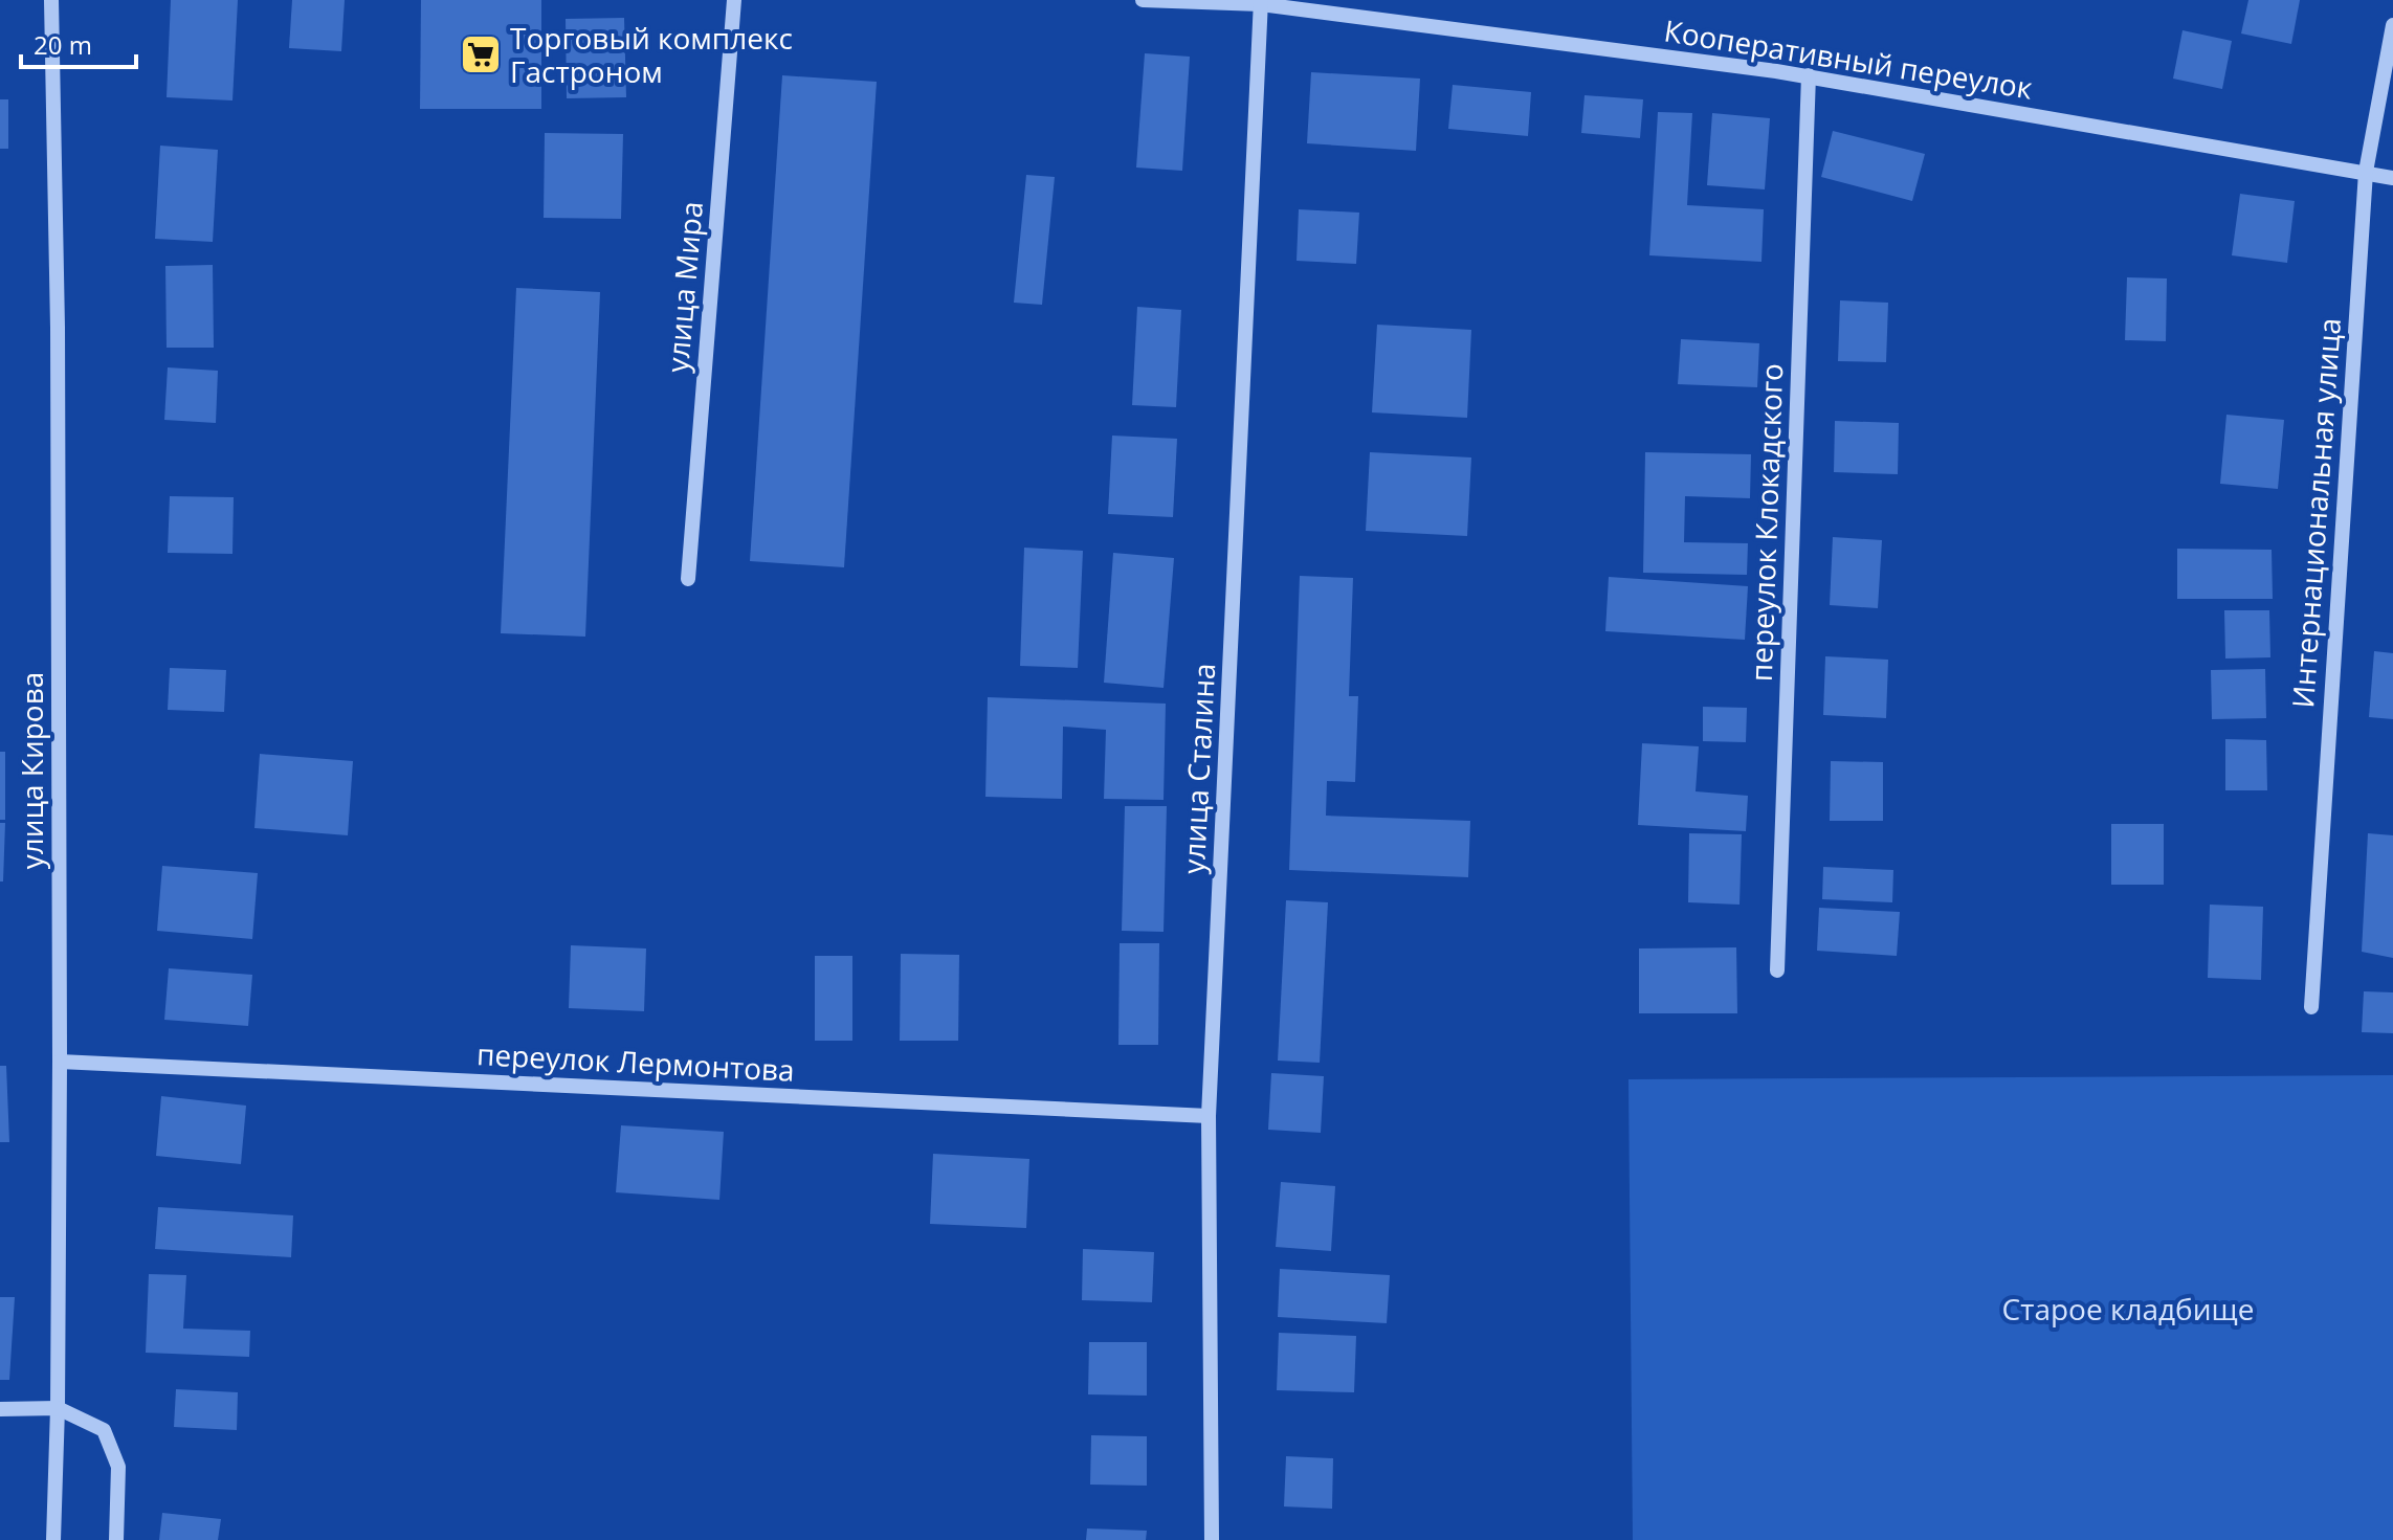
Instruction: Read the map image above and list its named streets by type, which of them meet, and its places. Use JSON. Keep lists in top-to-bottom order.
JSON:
{
  "streets": {
    "street": [
      "Кооперативный переулок",
      "улица Мира",
      "Интернациональная улица",
      "переулок Клокадского",
      "улица Сталина",
      "улица Кирова",
      "переулок Лермонтова"
    ]
  },
  "crossings": [
    ["Кооперативный переулок", "Интернациональная улица"],
    ["Кооперативный переулок", "переулок Клокадского"],
    ["Кооперативный переулок", "улица Сталина"],
    ["улица Сталина", "переулок Лермонтова"],
    ["улица Кирова", "переулок Лермонтова"]
  ],
  "parks": ["Старое кладбище"],
  "places": {
    "supermarket": ["Торговый комплекс Гастроном"]
  },
  "scale_bar": "20 m"
}
